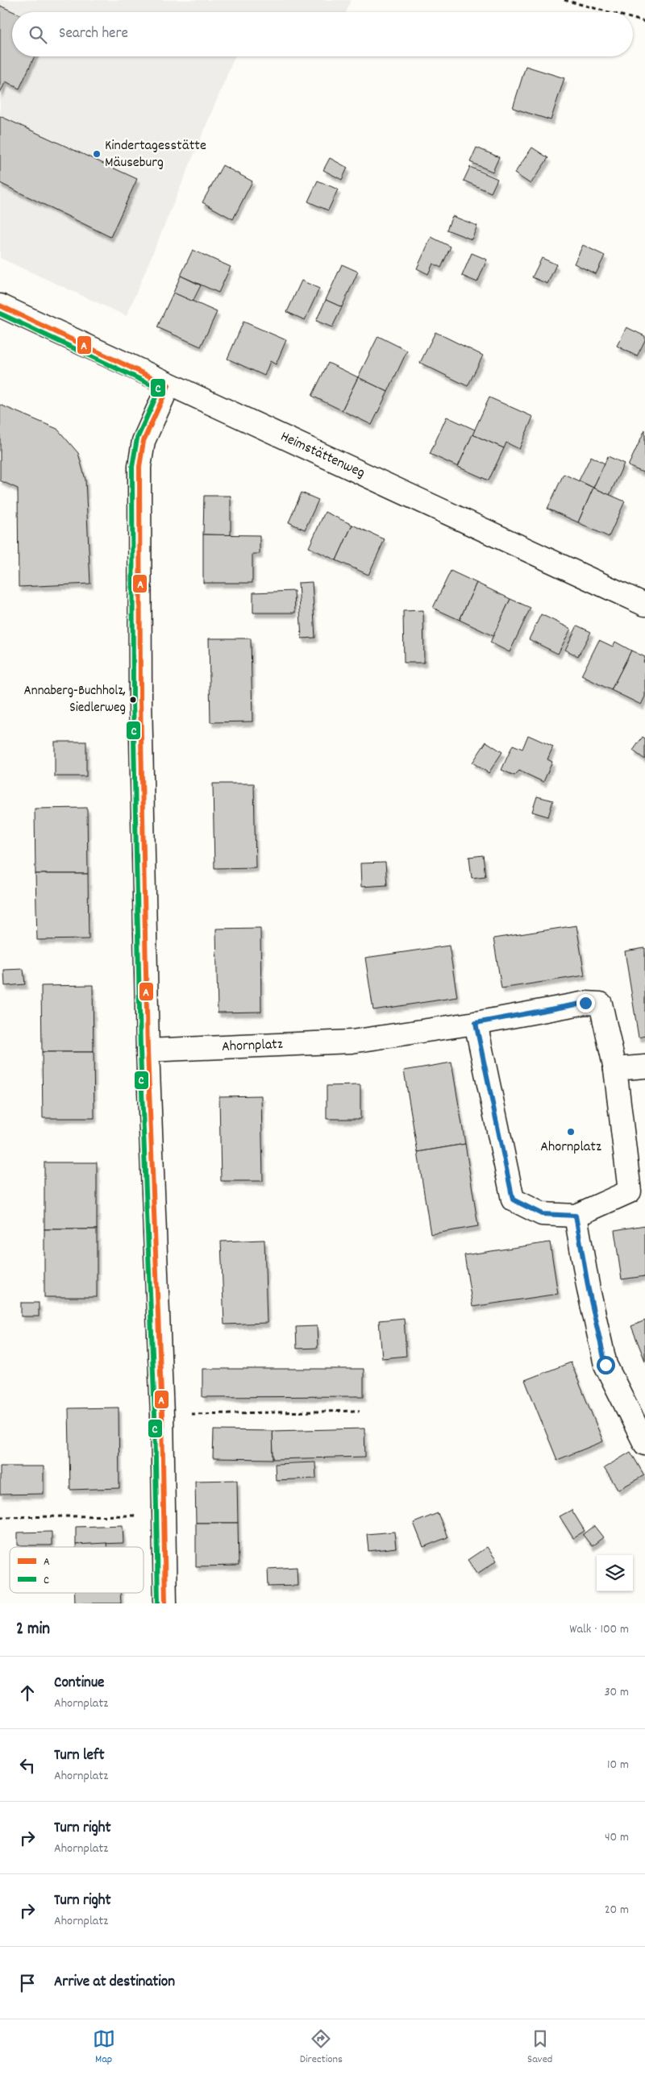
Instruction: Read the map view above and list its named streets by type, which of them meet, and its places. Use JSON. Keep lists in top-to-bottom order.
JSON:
{
  "streets": {
    "street": ["Heimstättenweg", "Ahornplatz"]
  },
  "places": ["Kindertagesstätte Mäuseburg", "Annaberg-Buchholz, Siedlerweg", "Ahornplatz"],
  "lines": ["transit line A", "transit line C"],
  "legend": ["A", "C"],
  "page": {
    "search": "Search here",
    "heading": ["2 min", "Walk · 100 m"],
    "list": [
      ["Continue", "Ahornplatz", "30 m"],
      ["Turn left", "Ahornplatz", "10 m"],
      ["Turn right", "Ahornplatz", "40 m"],
      ["Turn right", "Ahornplatz", "20 m"],
      "Arrive at destination"
    ],
    "nav": ["Map", "Directions", "Saved"]
  }
}
